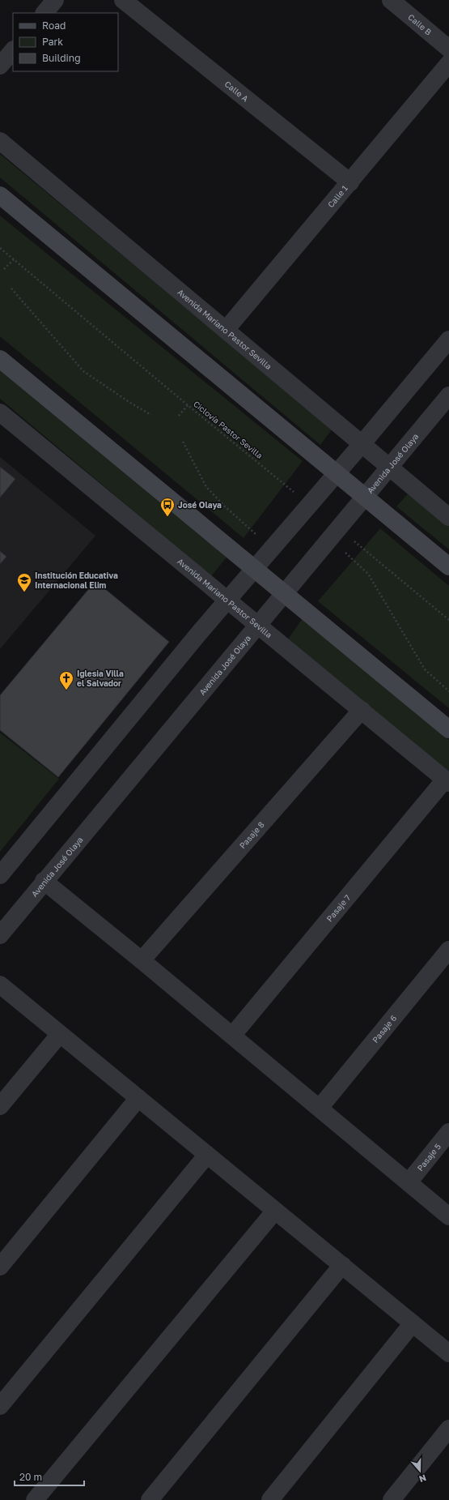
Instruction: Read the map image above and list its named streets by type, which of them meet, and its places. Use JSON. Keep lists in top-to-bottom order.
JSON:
{
  "streets": {
    "street": [
      "Calle B",
      "Calle A",
      "Calle 1",
      "Avenida Mariano Pastor Sevilla",
      "Avenida José Olaya",
      "Pasaje 8",
      "Pasaje 7",
      "Pasaje 6",
      "Pasaje 5"
    ],
    "path": ["Ciclovía Pastor Sevilla"]
  },
  "crossings": [
    ["Calle A", "Calle 1"],
    ["Calle 1", "Avenida Mariano Pastor Sevilla"],
    ["Avenida Mariano Pastor Sevilla", "Avenida José Olaya"],
    ["Avenida Mariano Pastor Sevilla", "Pasaje 8"],
    ["Avenida Mariano Pastor Sevilla", "Pasaje 7"]
  ],
  "places": {
    "bus stop": ["José Olaya"],
    "school or university": ["Institución Educativa Internacional Elim"],
    "church": ["Iglesia Villa el Salvador"]
  },
  "legend": ["Road", "Park", "Building"],
  "scale_bar": "20 m",
  "north": "bottom"
}
